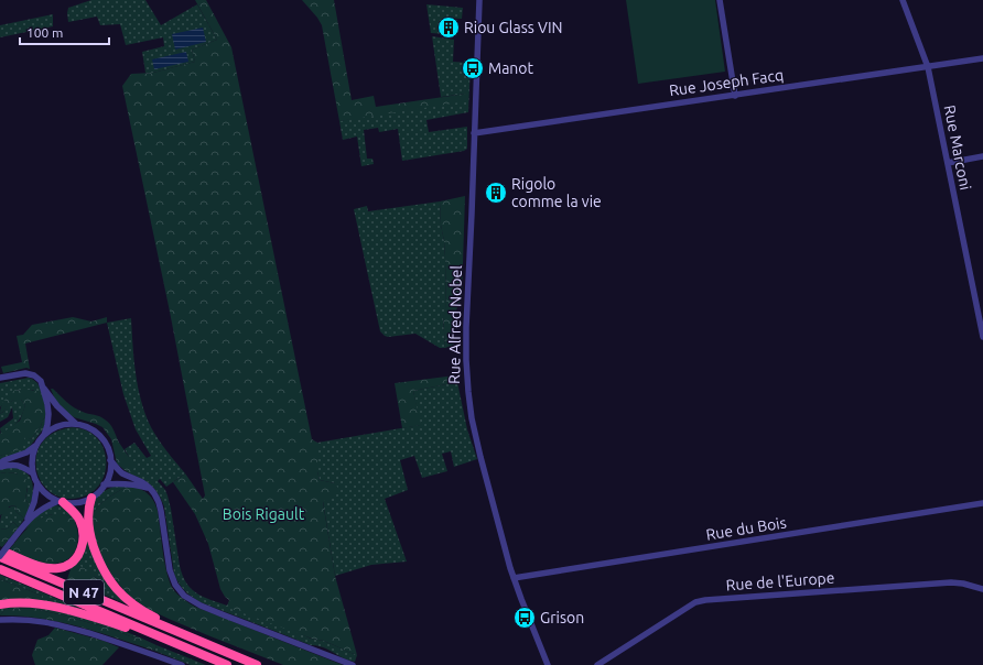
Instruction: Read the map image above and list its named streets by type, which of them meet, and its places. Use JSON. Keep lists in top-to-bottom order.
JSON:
{
  "streets": {
    "highway": ["N 47"],
    "street": [
      "Rue Joseph Facq",
      "Rue Marconi",
      "Rue Alfred Nobel",
      "Rue du Bois",
      "Rue de l'Europe"
    ]
  },
  "crossings": [
    ["Rue Joseph Facq", "Rue Marconi"],
    ["Rue Joseph Facq", "Rue Alfred Nobel"],
    ["Rue Alfred Nobel", "Rue du Bois"]
  ],
  "parks": ["Bois Rigault"],
  "places": {
    "building": ["Riou Glass VIN", "Rigolo comme la vie"],
    "bus stop": ["Manot", "Grison"]
  },
  "scale_bar": "100 m"
}
